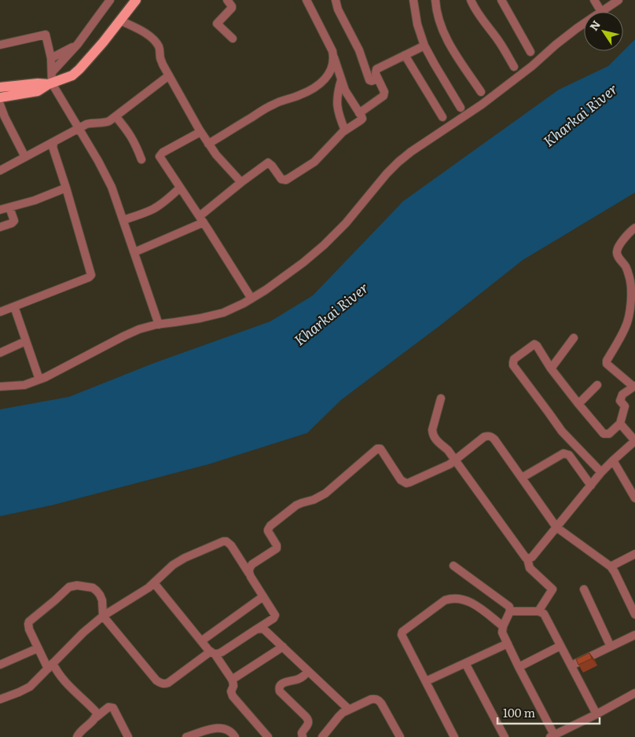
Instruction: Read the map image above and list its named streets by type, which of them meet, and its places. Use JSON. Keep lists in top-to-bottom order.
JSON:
{
  "water": ["Kharkai River"],
  "scale_bar": "100 m",
  "north": "top left"
}
